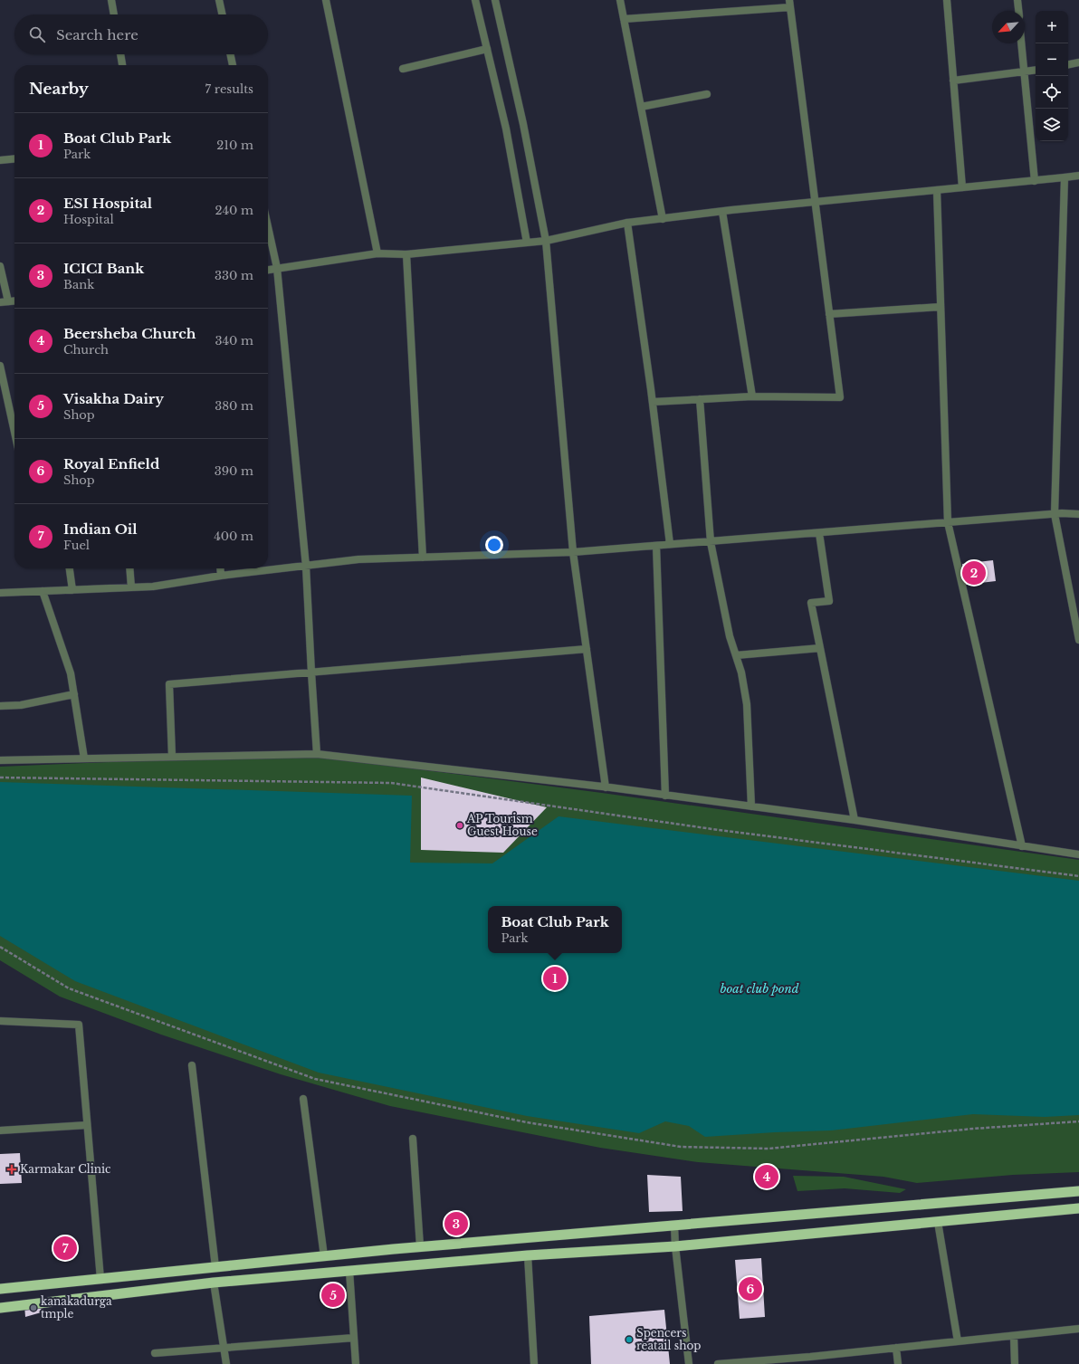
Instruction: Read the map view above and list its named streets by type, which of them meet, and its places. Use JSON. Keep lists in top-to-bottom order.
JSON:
{
  "water": ["boat club pond"],
  "places": {
    "other": ["AP Tourism Guest House", "kanakadurga tmple", "Spencers reatail shop"],
    "health": ["Karmakar Clinic"]
  },
  "north": "bottom left",
  "page": {
    "map_buttons": ["+", "−"],
    "search": "Search here",
    "heading": ["Nearby", "7 results"],
    "list": [
      {
        "mark": "1",
        "name": "Boat Club Park",
        "note": "Park",
        "value": "210 m"
      },
      {
        "mark": "2",
        "name": "ESI Hospital",
        "note": "Hospital",
        "value": "240 m"
      },
      {
        "mark": "3",
        "name": "ICICI Bank",
        "note": "Bank",
        "value": "330 m"
      },
      {
        "mark": "4",
        "name": "Beersheba Church",
        "note": "Church",
        "value": "340 m"
      },
      {
        "mark": "5",
        "name": "Visakha Dairy",
        "note": "Shop",
        "value": "380 m"
      },
      {
        "mark": "6",
        "name": "Royal Enfield",
        "note": "Shop",
        "value": "390 m"
      },
      {
        "mark": "7",
        "name": "Indian Oil",
        "note": "Fuel",
        "value": "400 m"
      }
    ],
    "pins": [
      "2",
      "1",
      "4",
      "3",
      "7",
      "6",
      "5"
    ],
    "popup": ["Boat Club Park", "Park"]
  }
}
